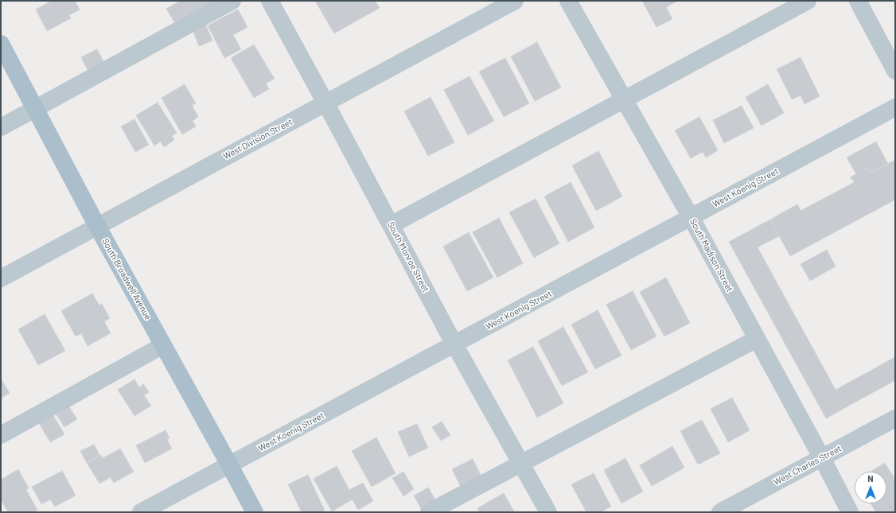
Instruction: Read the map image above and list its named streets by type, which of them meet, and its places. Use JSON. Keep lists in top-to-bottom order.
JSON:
{
  "streets": {
    "main road": ["South Broadwell Avenue"],
    "street": [
      "West Division Street",
      "West Koenig Street",
      "South Madison Street",
      "South Monroe Street",
      "West Charles Street"
    ]
  },
  "crossings": [
    ["West Division Street", "South Monroe Street"],
    ["West Division Street", "South Broadwell Avenue"],
    ["West Koenig Street", "South Madison Street"],
    ["West Koenig Street", "South Monroe Street"],
    ["West Koenig Street", "South Broadwell Avenue"],
    ["South Madison Street", "West Charles Street"]
  ],
  "north": "top"
}
